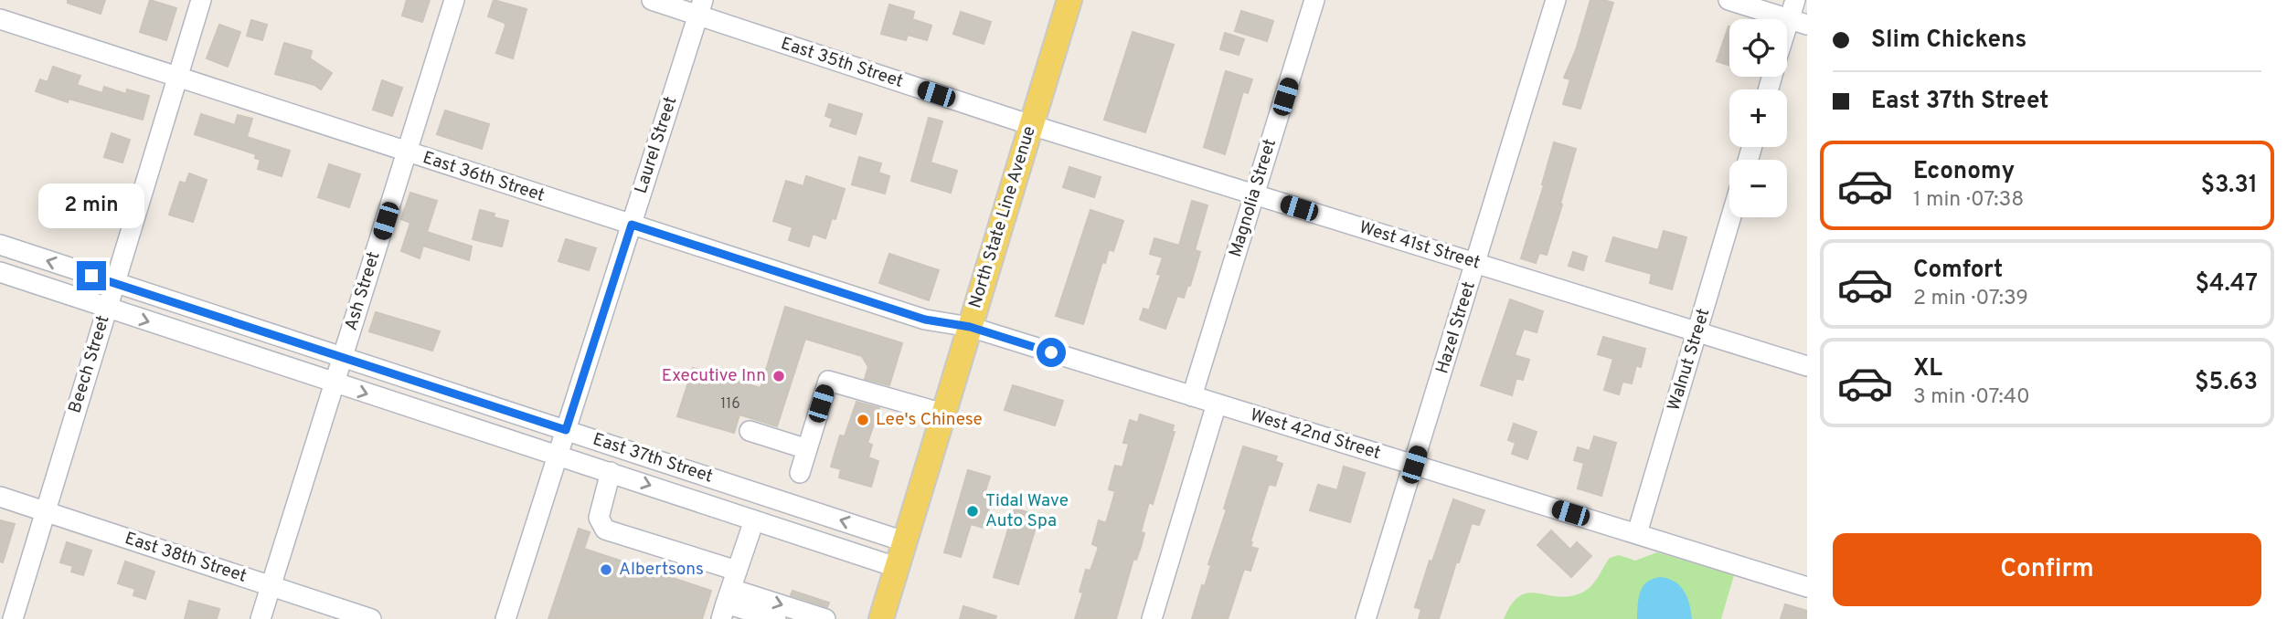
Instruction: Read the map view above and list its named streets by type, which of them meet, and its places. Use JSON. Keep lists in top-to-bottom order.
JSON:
{
  "streets": {
    "main road": ["North State Line Avenue"],
    "street": [
      "East 35th Street",
      "Laurel Street",
      "East 36th Street",
      "Magnolia Street",
      "West 41st Street",
      "Ash Street",
      "Hazel Street",
      "Walnut Street",
      "Beech Street",
      "West 42nd Street",
      "East 37th Street",
      "East 38th Street"
    ]
  },
  "crossings": [
    ["East 35th Street", "Laurel Street"],
    ["East 35th Street", "North State Line Avenue"],
    ["East 35th Street", "West 41st Street"],
    ["Laurel Street", "East 36th Street"],
    ["Laurel Street", "East 37th Street"],
    ["East 36th Street", "North State Line Avenue"],
    ["East 36th Street", "Ash Street"],
    ["East 36th Street", "Beech Street"],
    ["East 36th Street", "West 42nd Street"],
    ["Magnolia Street", "West 41st Street"],
    ["Magnolia Street", "West 42nd Street"],
    ["North State Line Avenue", "West 41st Street"],
    ["North State Line Avenue", "West 42nd Street"],
    ["North State Line Avenue", "East 37th Street"],
    ["West 41st Street", "Hazel Street"],
    ["West 41st Street", "Walnut Street"],
    ["Ash Street", "East 37th Street"],
    ["Ash Street", "East 38th Street"],
    ["Hazel Street", "West 42nd Street"],
    ["Walnut Street", "West 42nd Street"],
    ["Beech Street", "East 37th Street"],
    ["Beech Street", "East 38th Street"]
  ],
  "places": [
    "Executive Inn",
    "Lee's Chinese",
    "Tidal Wave Auto Spa",
    "Albertsons"
  ],
  "house_numbers": ["116"],
  "page": {
    "banner": ["Slim Chickens", "East 37th Street"],
    "map_buttons": ["+", "−"],
    "list": [
      {
        "name": "Economy",
        "note": "1 min · 07:38",
        "value": "$3.31"
      },
      {
        "name": "Comfort",
        "note": "2 min · 07:39",
        "value": "$4.47"
      },
      {
        "name": "XL",
        "note": "3 min · 07:40",
        "value": "$5.63"
      }
    ],
    "bubble": "2 min",
    "buttons": "Confirm"
  }
}
